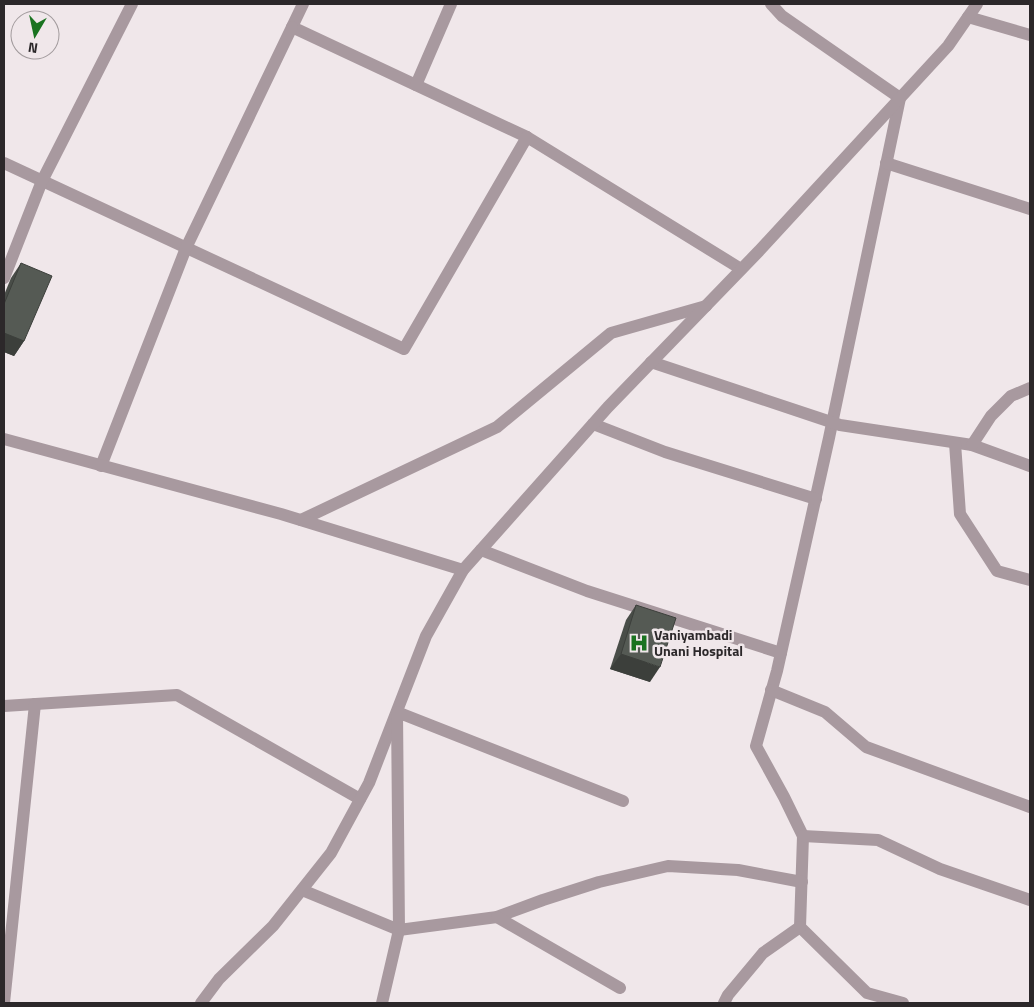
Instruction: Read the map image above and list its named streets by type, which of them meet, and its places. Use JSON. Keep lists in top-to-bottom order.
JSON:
{
  "places": {
    "hospital": ["Vaniyambadi Unani Hospital"]
  },
  "north": "bottom"
}
